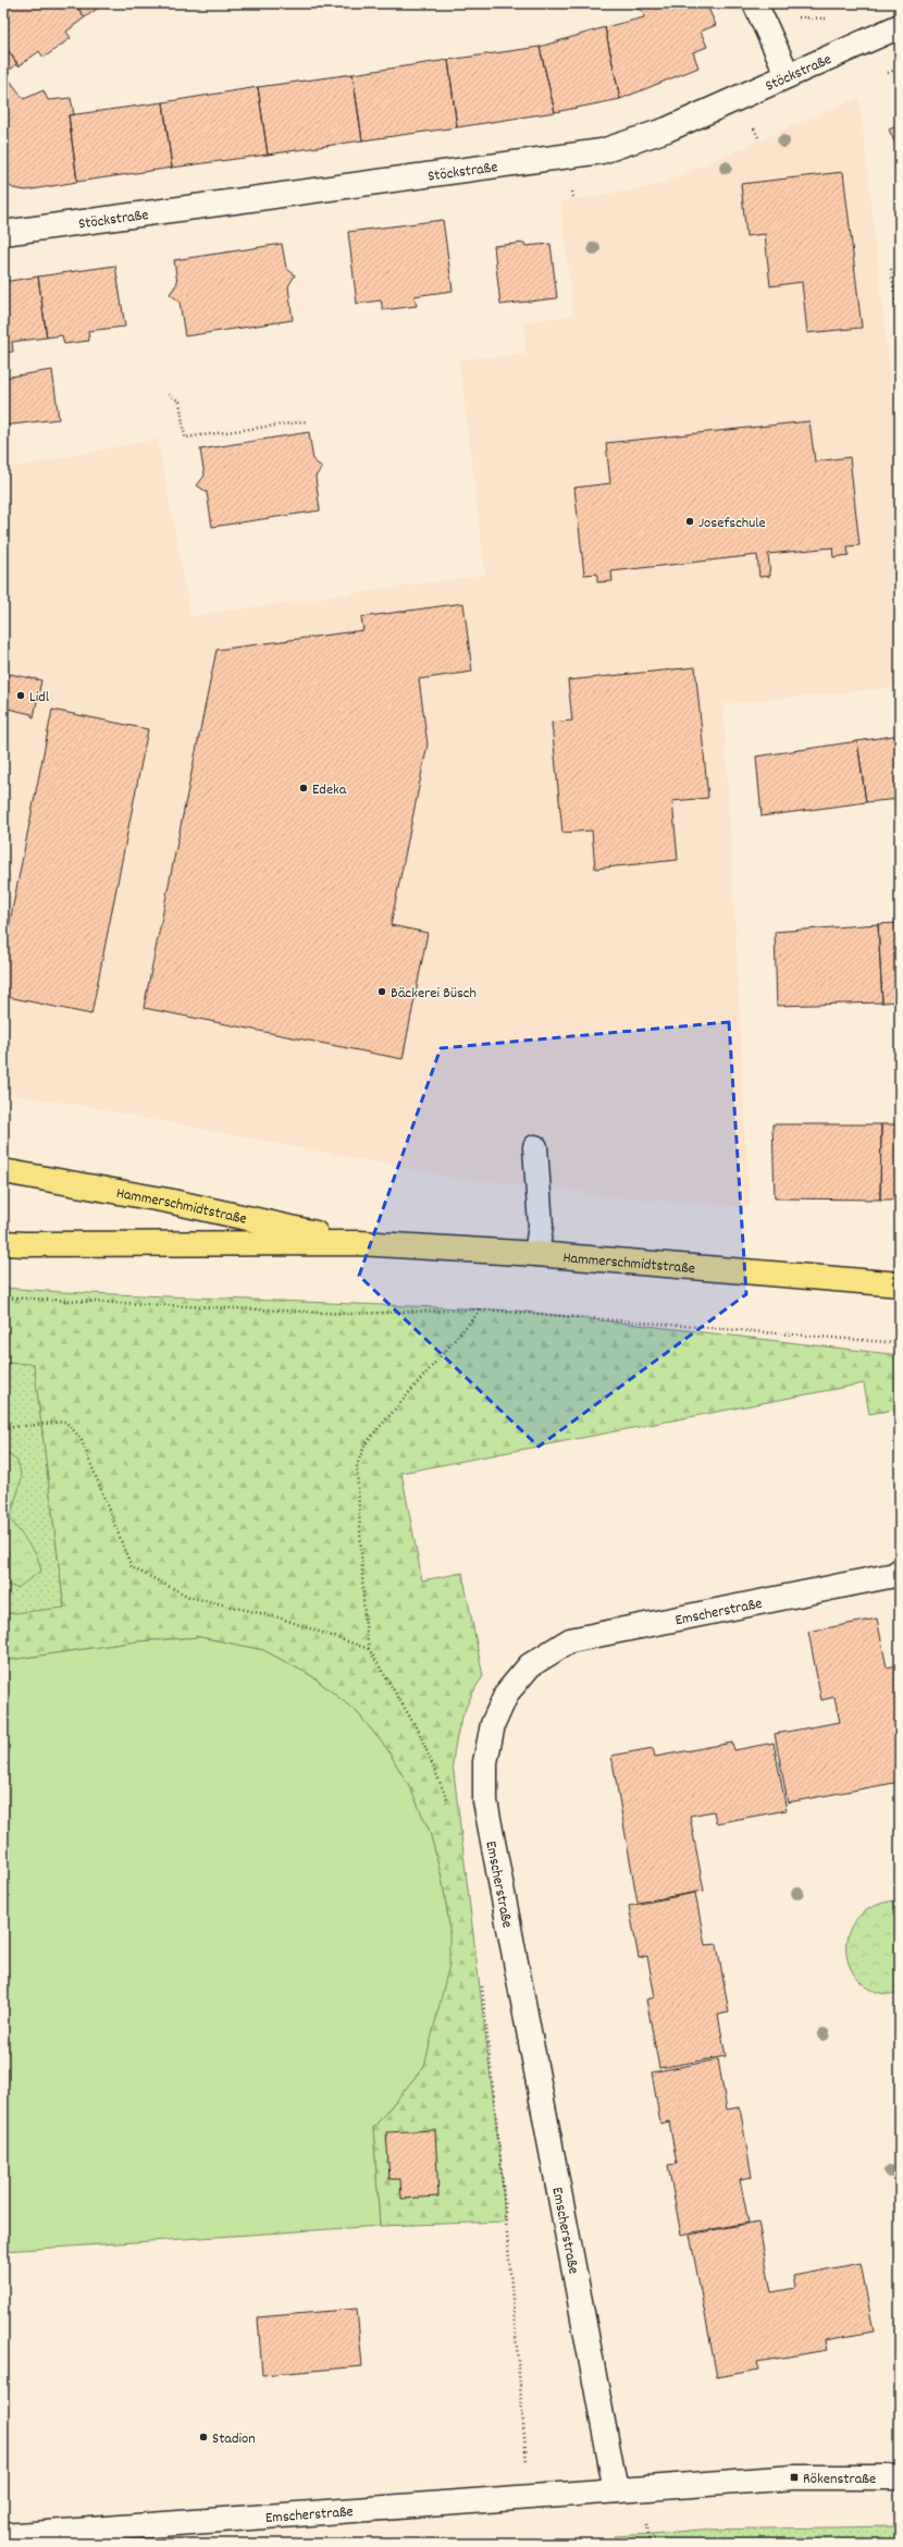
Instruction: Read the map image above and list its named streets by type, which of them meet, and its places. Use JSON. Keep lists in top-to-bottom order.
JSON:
{
  "streets": {
    "main road": ["Hammerschmidtstraße"],
    "street": ["Stöckstraße", "Emscherstraße"]
  },
  "places": {
    "other": [
      "Josefschule",
      "Lidl",
      "Edeka",
      "Bäckerei Büsch",
      "Stadion"
    ],
    "transit": ["Rökenstraße"]
  }
}
